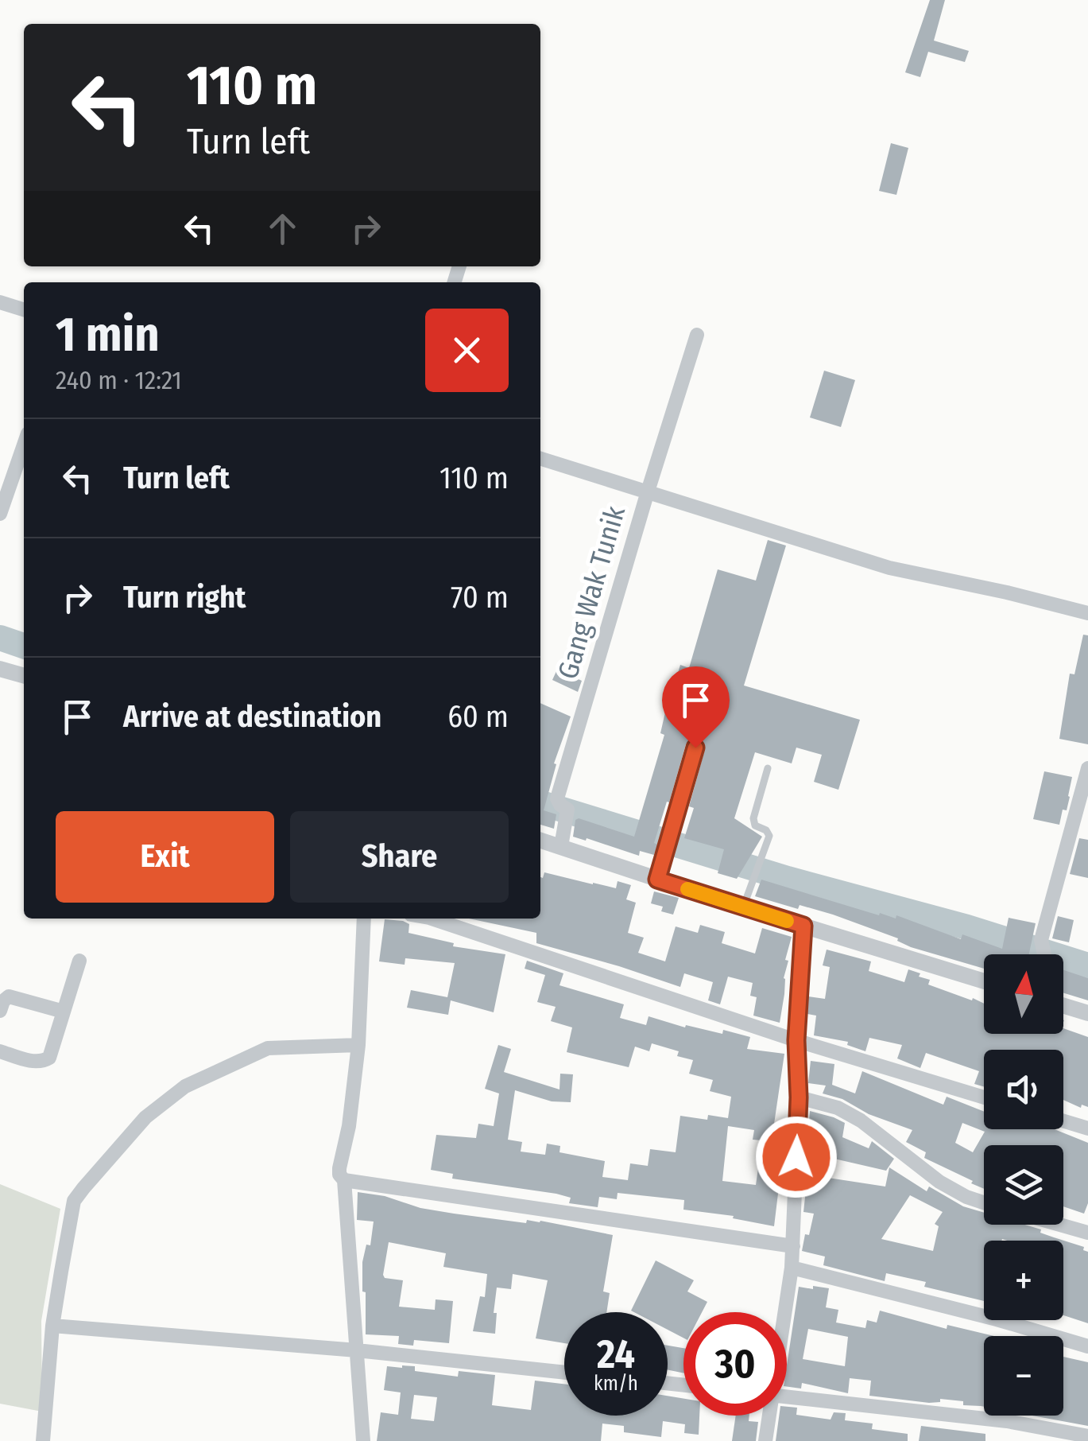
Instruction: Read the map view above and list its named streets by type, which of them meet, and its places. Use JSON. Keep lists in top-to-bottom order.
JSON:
{
  "streets": {
    "street": ["Gang Wak Tunik"]
  },
  "north": "top",
  "page": {
    "turn": ["110 m", "Turn left"],
    "heading": ["1 min", "240 m · 12:21"],
    "list": [
      {
        "name": "Turn left",
        "value": "110 m"
      },
      {
        "name": "Turn right",
        "value": "70 m"
      },
      {
        "name": "Arrive at destination",
        "value": "60 m"
      }
    ],
    "buttons": ["Exit", "Share"],
    "map_buttons": ["+", "−"],
    "speed": "24 km/h",
    "limit": "30"
  }
}
